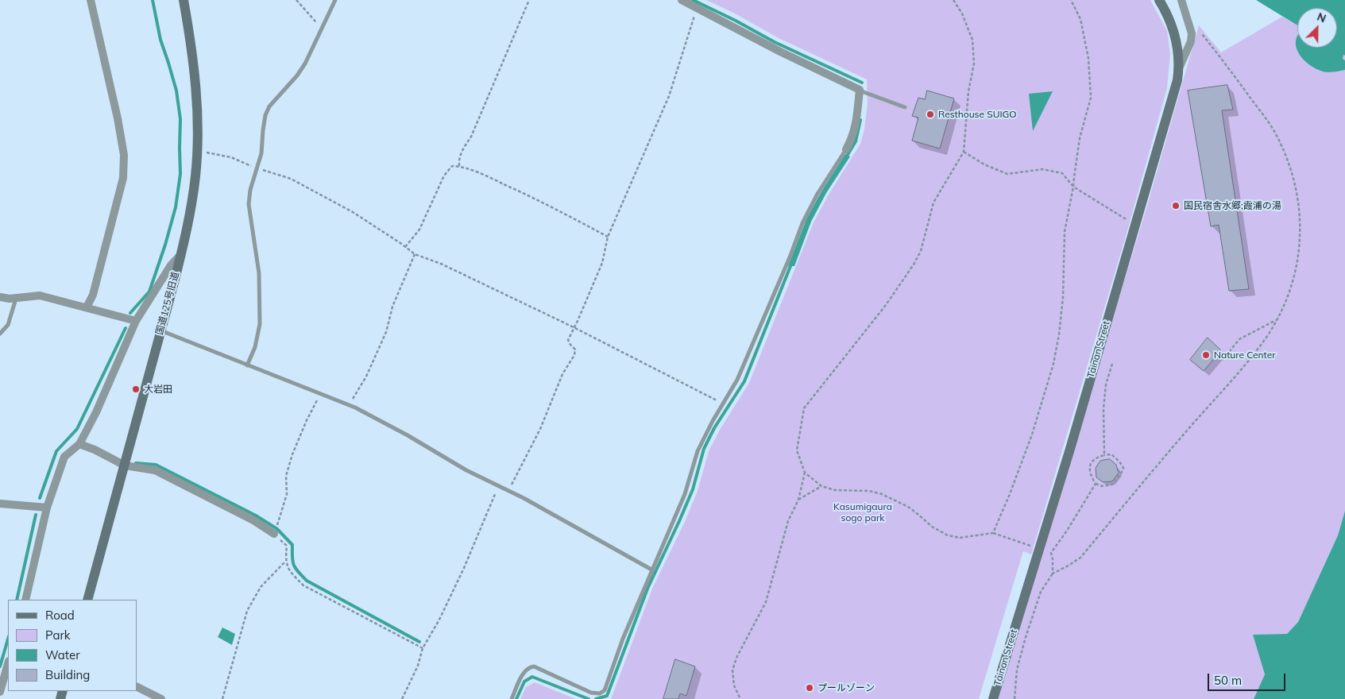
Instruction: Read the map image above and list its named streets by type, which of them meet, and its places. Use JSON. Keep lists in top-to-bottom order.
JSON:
{
  "streets": {
    "street": ["国道125号旧道", "Tainan Street"]
  },
  "parks": ["Kasumigaura sogo park"],
  "places": [
    "Resthouse SUIGO",
    "国民宿舎水郷;霞浦の湯",
    "Nature Center",
    "大岩田",
    "プールゾーン"
  ],
  "legend": [
    "Road",
    "Park",
    "Water",
    "Building"
  ],
  "scale_bar": "50 m",
  "north": "top right"
}
